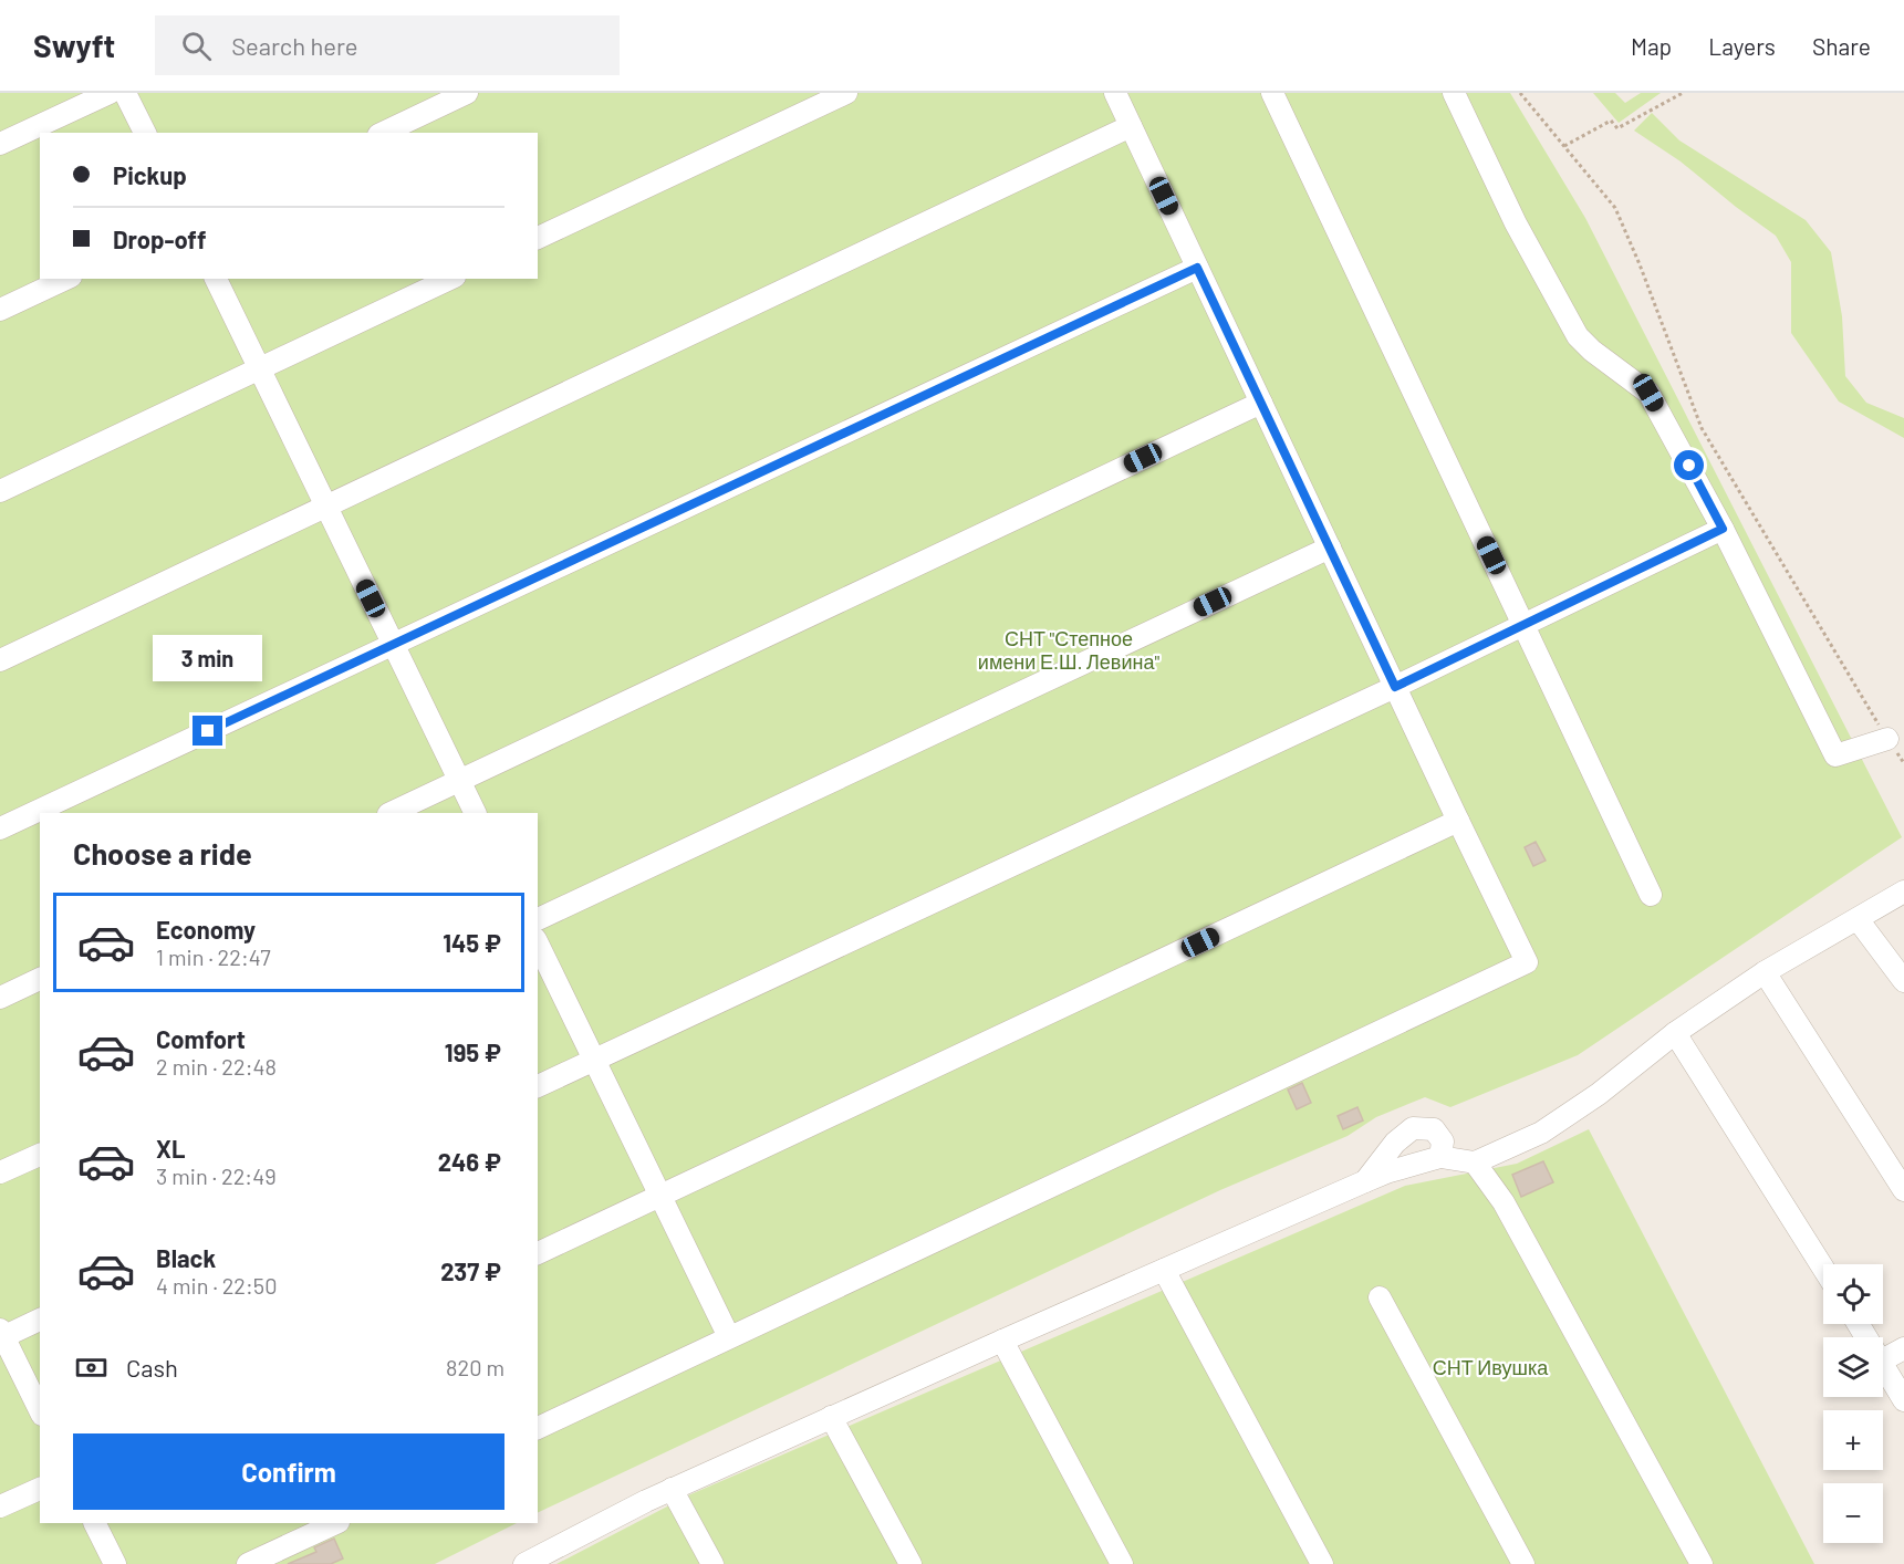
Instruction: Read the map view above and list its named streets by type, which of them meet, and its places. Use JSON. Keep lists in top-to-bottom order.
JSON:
{
  "parks": ["СНТ \"Степное имени Е.Ш. Левина\"", "СНТ Ивушка"],
  "page": {
    "header": "Swyft",
    "search": "Search here",
    "nav": ["Map", "Layers", "Share"],
    "banner": ["Pickup", "Drop-off"],
    "bubble": "3 min",
    "heading": "Choose a ride",
    "list": [
      {
        "name": "Economy",
        "note": "1 min · 22:47",
        "value": "145 ₽"
      },
      {
        "name": "Comfort",
        "note": "2 min · 22:48",
        "value": "195 ₽"
      },
      {
        "name": "XL",
        "note": "3 min · 22:49",
        "value": "246 ₽"
      },
      {
        "name": "Black",
        "note": "4 min · 22:50",
        "value": "237 ₽"
      }
    ],
    "map_buttons": ["+", "−"],
    "pay": ["Cash", "820 m"],
    "buttons": "Confirm"
  }
}
